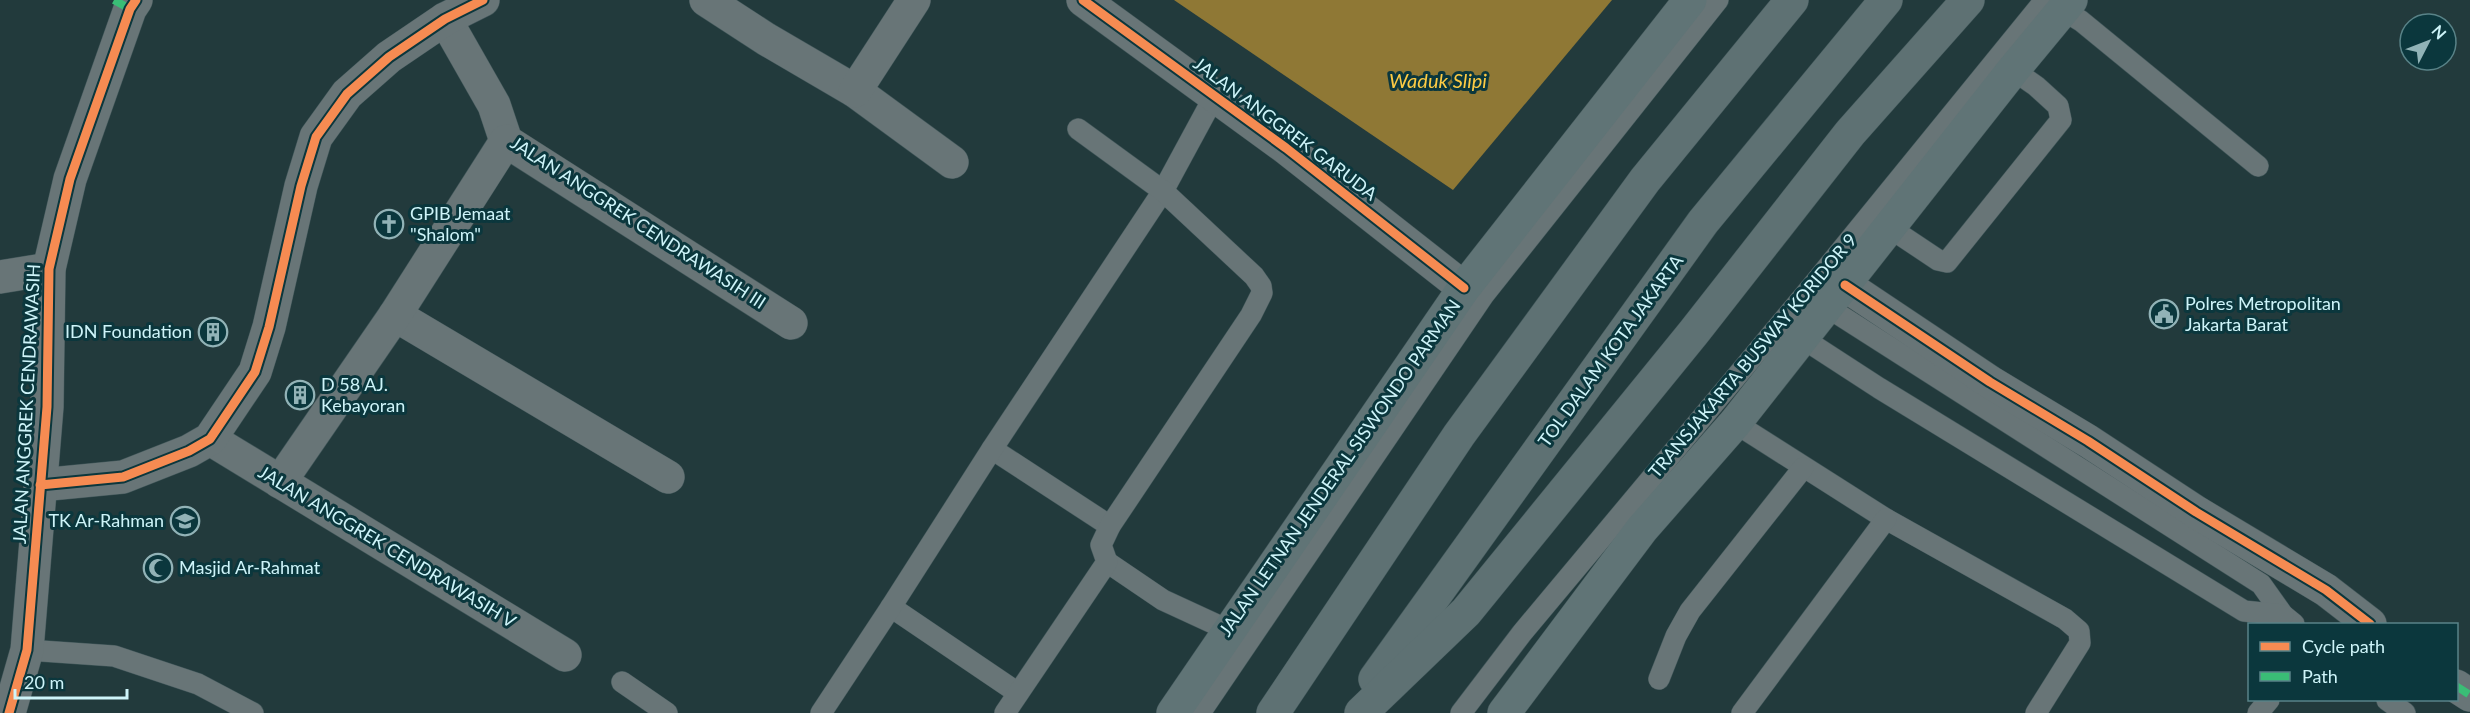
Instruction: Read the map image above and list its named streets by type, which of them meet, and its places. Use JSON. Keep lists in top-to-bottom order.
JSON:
{
  "streets": {
    "highway": ["TOL DALAM KOTA JAKARTA", "JALAN LETNAN JENDERAL SISWONDO PARMAN"],
    "street": [
      "JALAN ANGGREK GARUDA",
      "JALAN ANGGREK CENDRAWASIH III",
      "JALAN ANGGREK CENDRAWASIH",
      "JALAN ANGGREK CENDRAWASIH V"
    ],
    "lane": ["TRANSJAKARTA BUSWAY KORIDOR 9"]
  },
  "crossings": [
    ["JALAN ANGGREK GARUDA", "JALAN LETNAN JENDERAL SISWONDO PARMAN"]
  ],
  "water": ["Waduk Slipi"],
  "places": {
    "church": ["GPIB Jemaat \"Shalom\""],
    "public building": ["Polres Metropolitan Jakarta Barat"],
    "building": ["IDN Foundation", "D 58 AJ. Kebayoran"],
    "school or university": ["TK Ar-Rahman"],
    "mosque": ["Masjid Ar-Rahmat"]
  },
  "legend": ["Cycle path", "Path"],
  "scale_bar": "20 m",
  "north": "top right"
}
